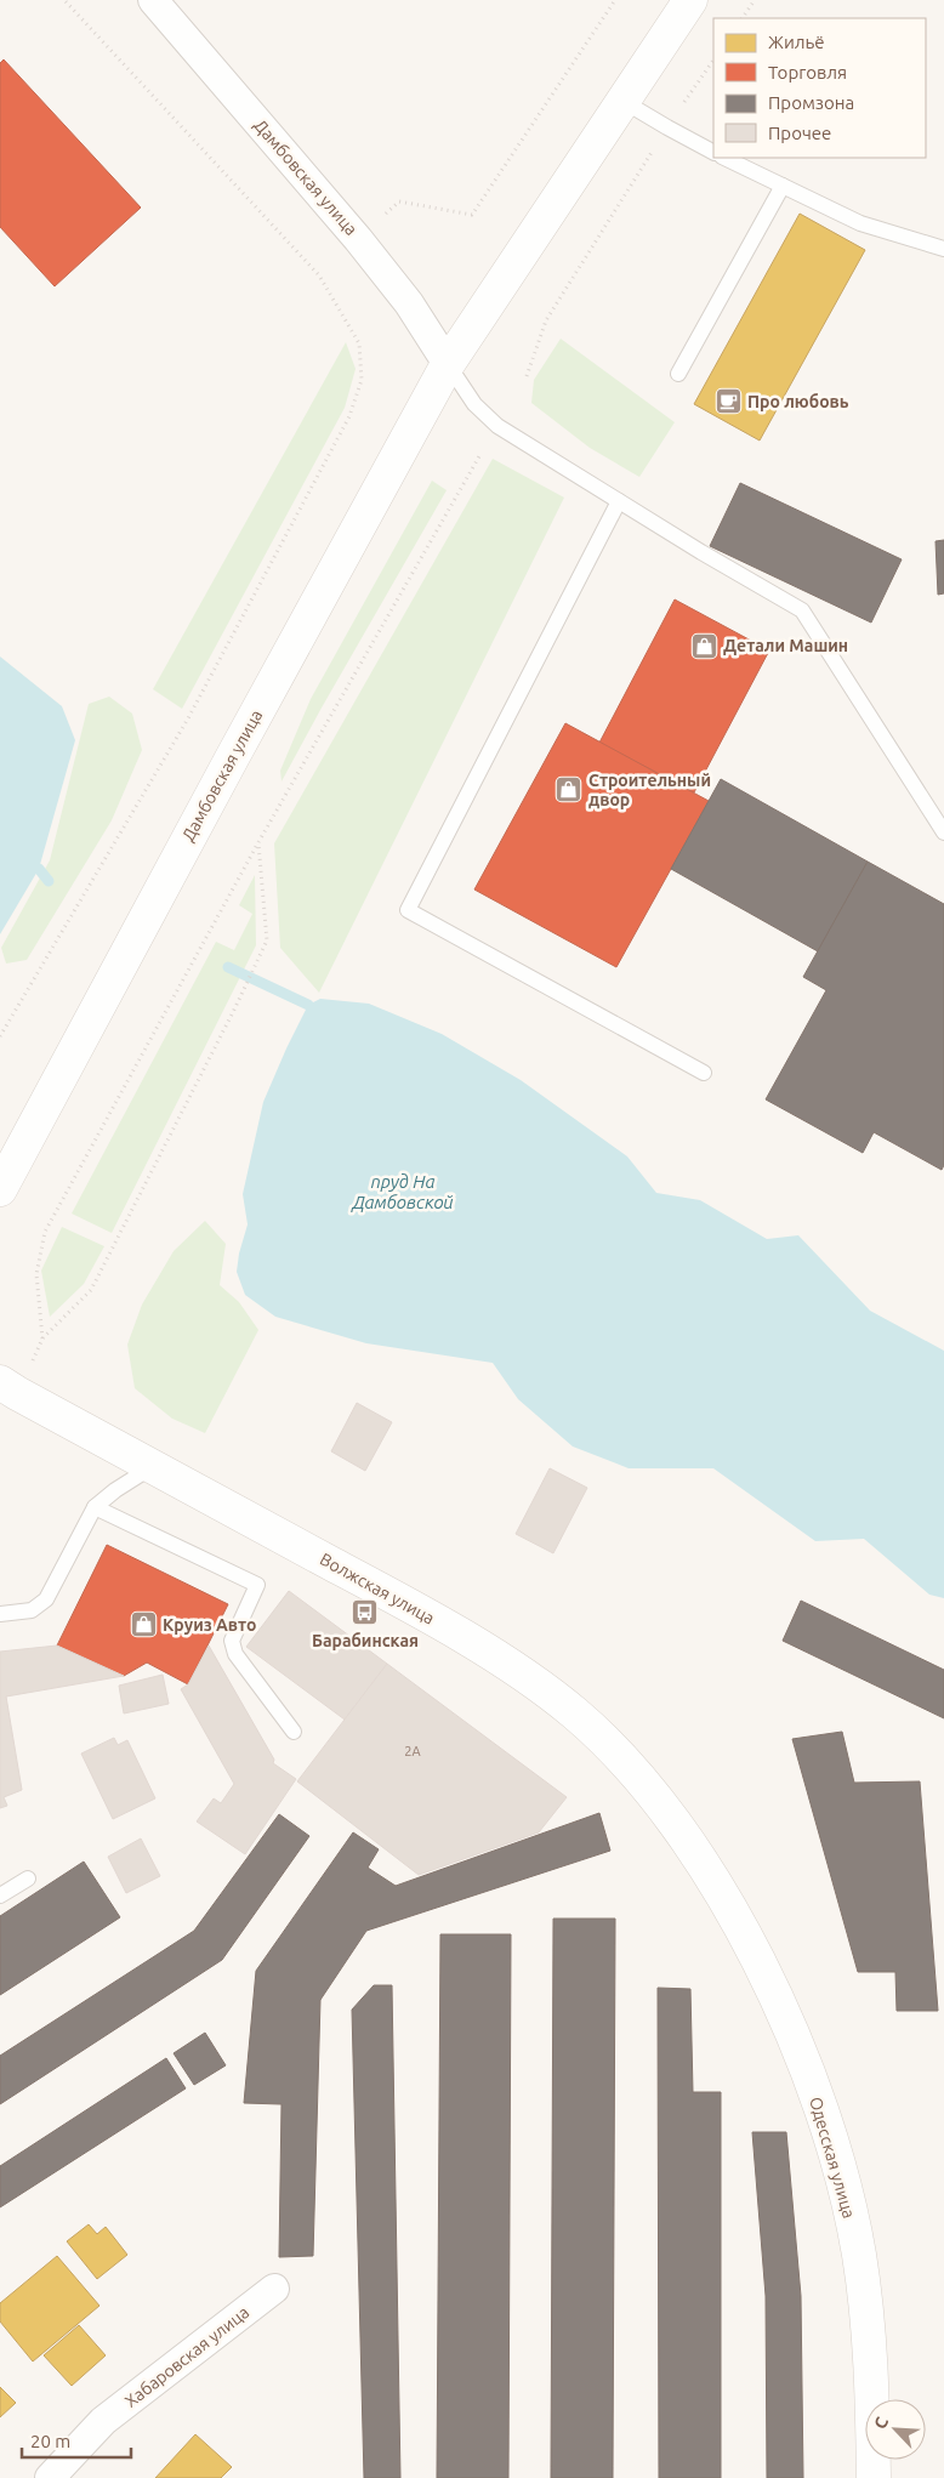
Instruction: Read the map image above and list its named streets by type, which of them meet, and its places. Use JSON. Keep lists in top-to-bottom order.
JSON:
{
  "streets": {
    "street": [
      "Дамбовская улица",
      "Волжская улица",
      "Одесская улица",
      "Хабаровская улица"
    ]
  },
  "crossings": [
    ["Волжская улица", "Одесская улица"]
  ],
  "water": ["пруд На Дамбовской"],
  "places": {
    "cafe": ["Про любовь"],
    "shop": ["Детали Машин", "Строительный двор", "Круиз Авто"],
    "bus stop": ["Барабинская"]
  },
  "house_numbers": ["2А"],
  "legend": [
    "Жильё",
    "Торговля",
    "Промзона",
    "Прочее"
  ],
  "scale_bar": "20 m",
  "north": "top left"
}
